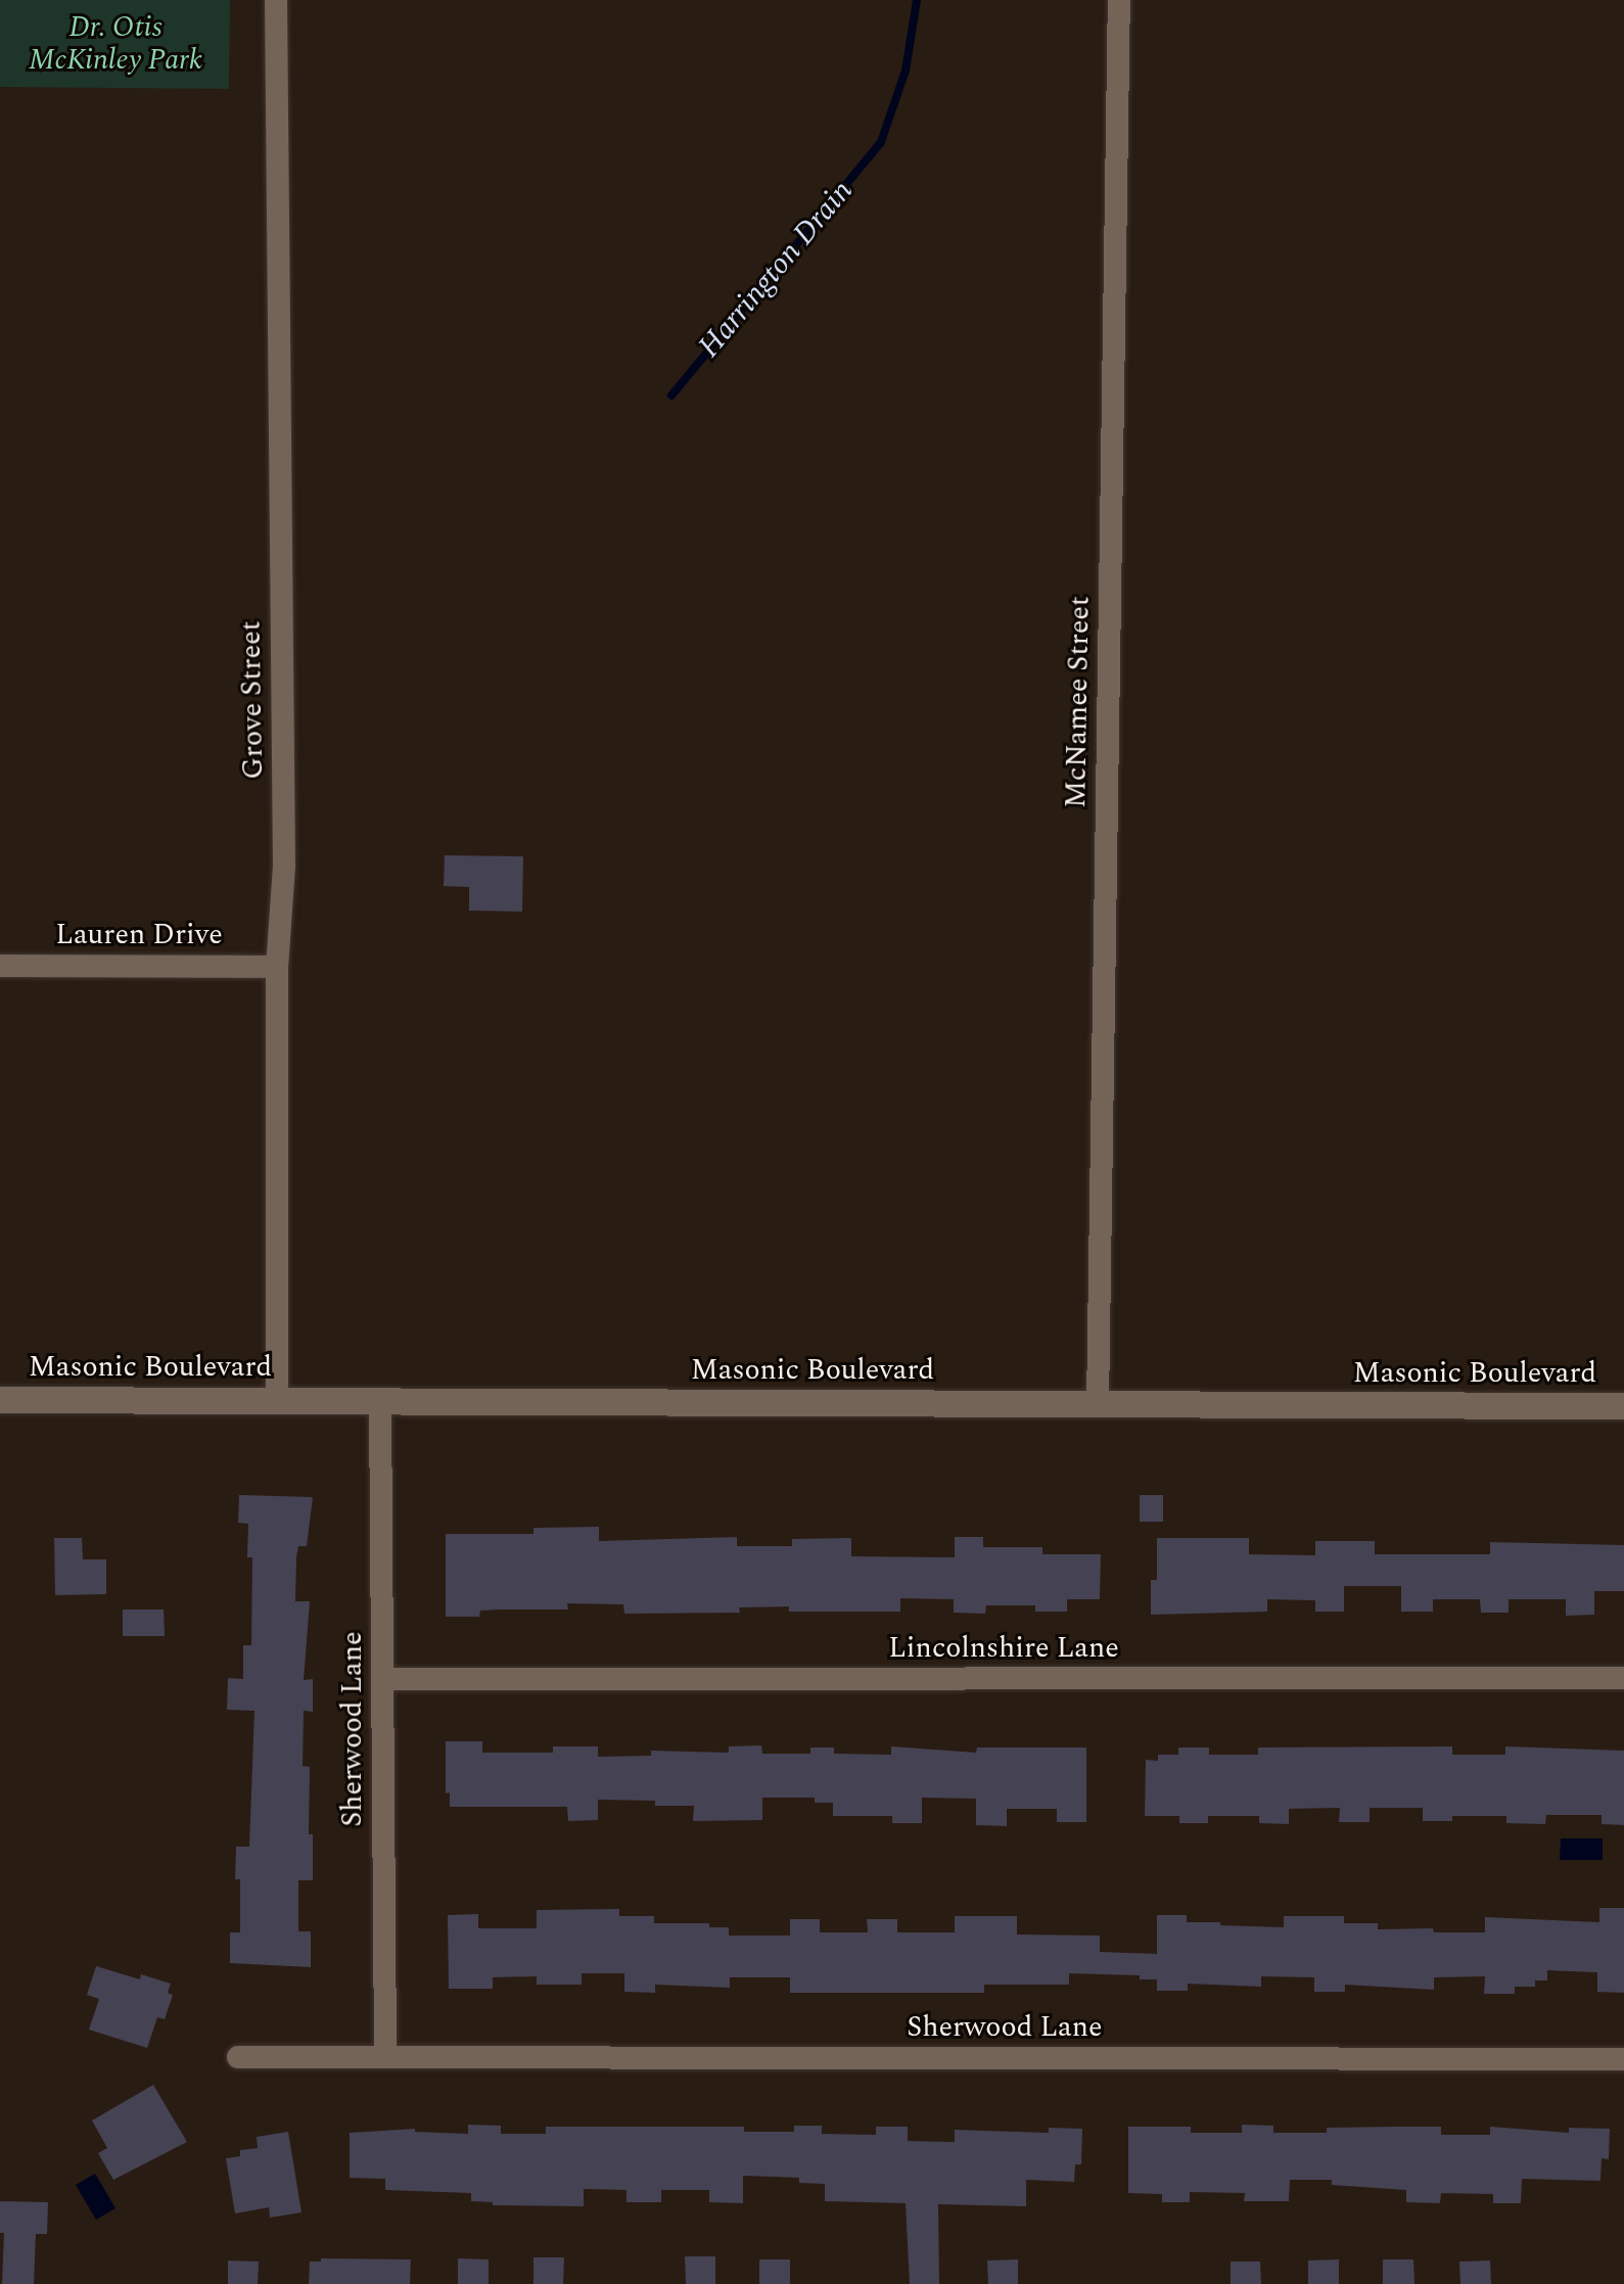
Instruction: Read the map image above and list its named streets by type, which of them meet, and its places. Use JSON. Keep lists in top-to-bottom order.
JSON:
{
  "streets": {
    "street": [
      "Grove Street",
      "McNamee Street",
      "Lauren Drive",
      "Masonic Boulevard",
      "Lincolnshire Lane",
      "Sherwood Lane"
    ]
  },
  "crossings": [
    ["Grove Street", "Lauren Drive"],
    ["Grove Street", "Masonic Boulevard"],
    ["McNamee Street", "Masonic Boulevard"],
    ["Masonic Boulevard", "Sherwood Lane"],
    ["Lincolnshire Lane", "Sherwood Lane"]
  ],
  "water": ["Harrington Drain"],
  "parks": ["Dr. Otis McKinley Park"]
}
